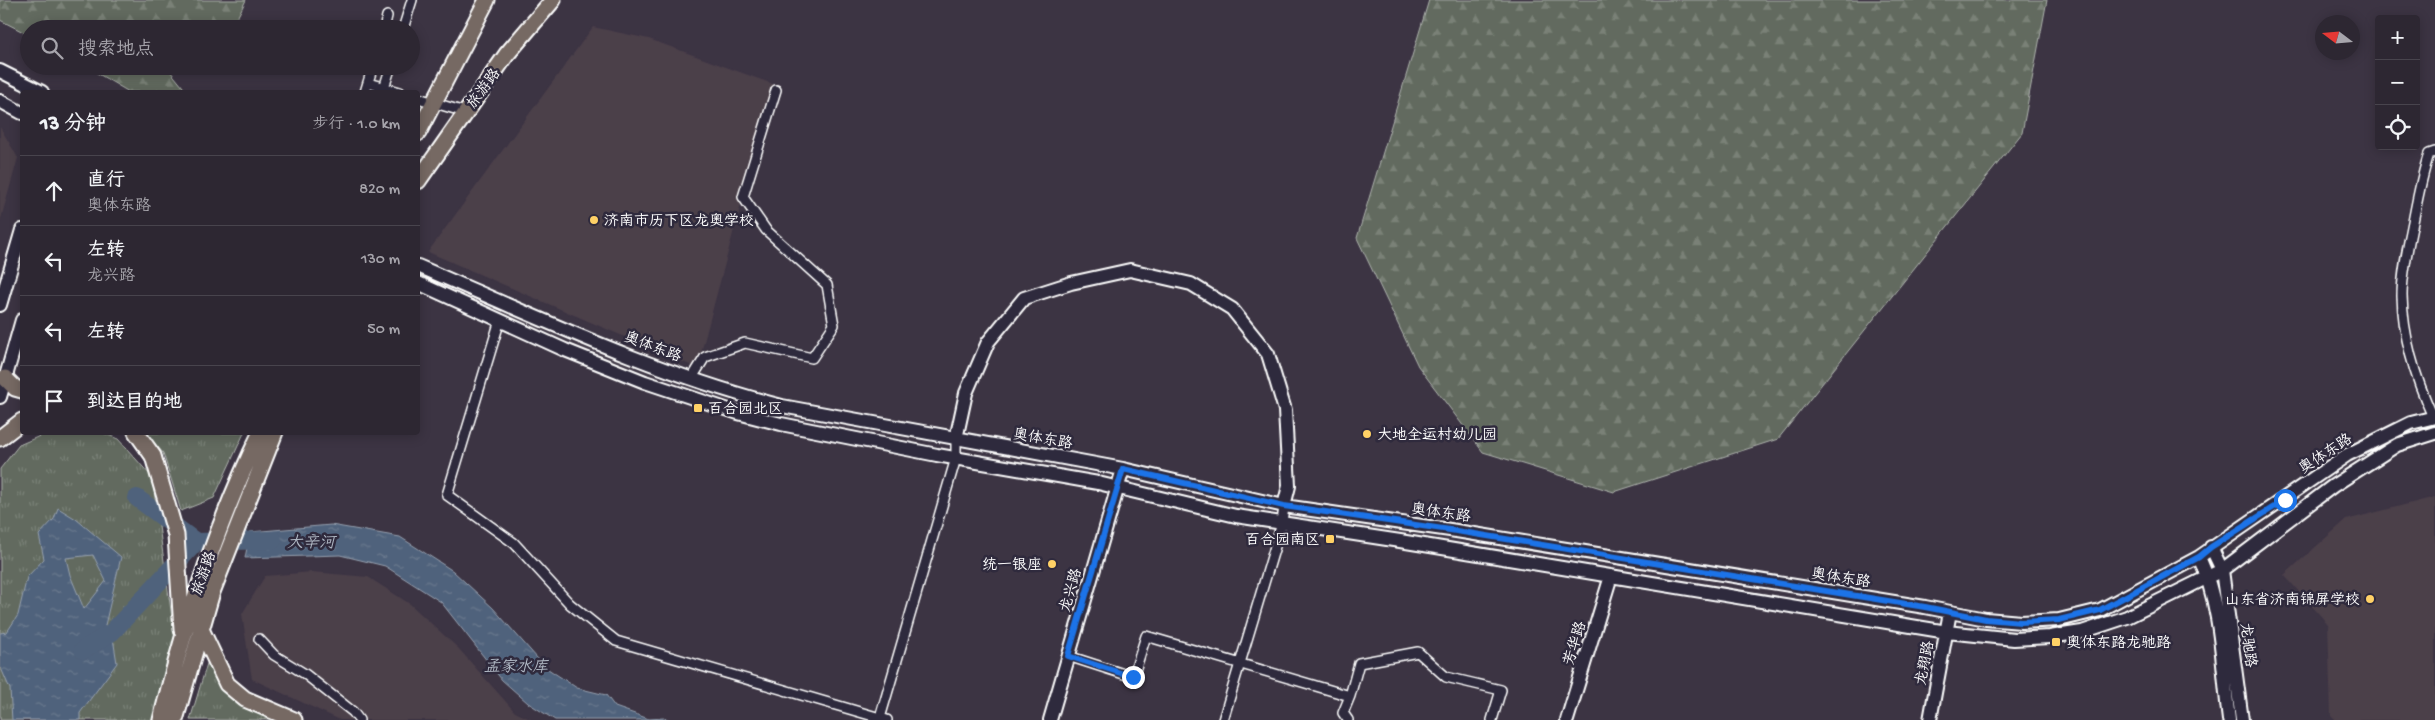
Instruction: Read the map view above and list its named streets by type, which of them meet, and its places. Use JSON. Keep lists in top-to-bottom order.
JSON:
{
  "streets": {
    "main road": [
      "旅游路",
      "奥体东路",
      "龙兴路",
      "芳华路",
      "龙驰路",
      "龙翔路"
    ]
  },
  "crossings": [
    ["奥体东路", "龙兴路"],
    ["奥体东路", "龙驰路"],
    ["奥体东路", "龙翔路"]
  ],
  "water": ["大辛河", "孟家水库"],
  "places": {
    "other": [
      "济南市历下区龙奥学校",
      "大地全运村幼儿园",
      "统一银座",
      "山东省济南锦屏学校"
    ],
    "transit": ["百合园北区", "百合园南区", "奥体东路龙驰路"]
  },
  "north": "left",
  "page": {
    "map_buttons": ["+", "−"],
    "search": "搜索地点",
    "heading": ["13 分钟", "步行 · 1.0 km"],
    "list": [
      ["直行", "奥体东路", "820 m"],
      ["左转", "龙兴路", "130 m"],
      ["左转", "50 m"],
      "到达目的地"
    ]
  }
}
